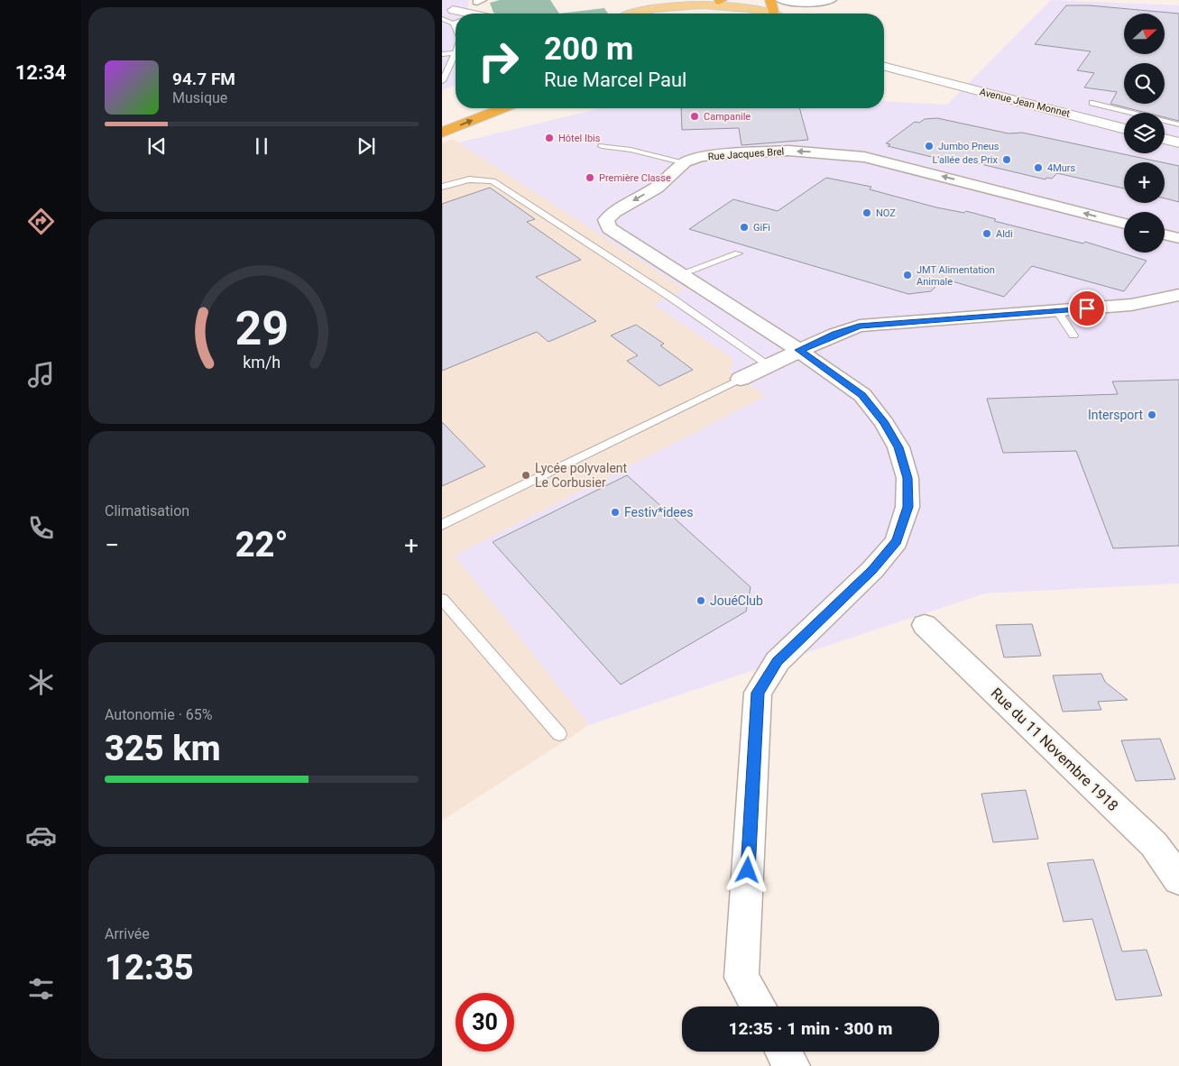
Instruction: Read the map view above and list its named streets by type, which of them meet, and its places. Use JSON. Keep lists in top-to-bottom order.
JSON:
{
  "streets": {
    "main road": ["Avenue Jean Monnet"],
    "street": ["Rue Jacques Brel", "Rue du 11 Novembre 1918"]
  },
  "places": [
    "Campanile",
    "Hôtel Ibis",
    "Jumbo Pneus",
    "L'allée des Prix",
    "4Murs",
    "Première Classe",
    "NOZ",
    "GiFi",
    "Aldi",
    "JMT Alimentation Animale",
    "Intersport",
    "Lycée polyvalent Le Corbusier",
    "Festiv*idees",
    "JouéClub"
  ],
  "north": "right",
  "page": {
    "tabs": "12:34",
    "map_buttons": ["+", "−"],
    "turn": ["200 m", "Rue Marcel Paul"],
    "song": ["94.7 FM", "Musique"],
    "tile": [
      "Climatisation",
      ["Autonomie · 65%", "325 km"],
      ["Arrivée", "12:35"]
    ],
    "heat": ["−", "22°", "+"],
    "limit": "30",
    "trip": "12:35 · 1 min · 300 m",
    "gauge": ["29", "km/h"]
  }
}
